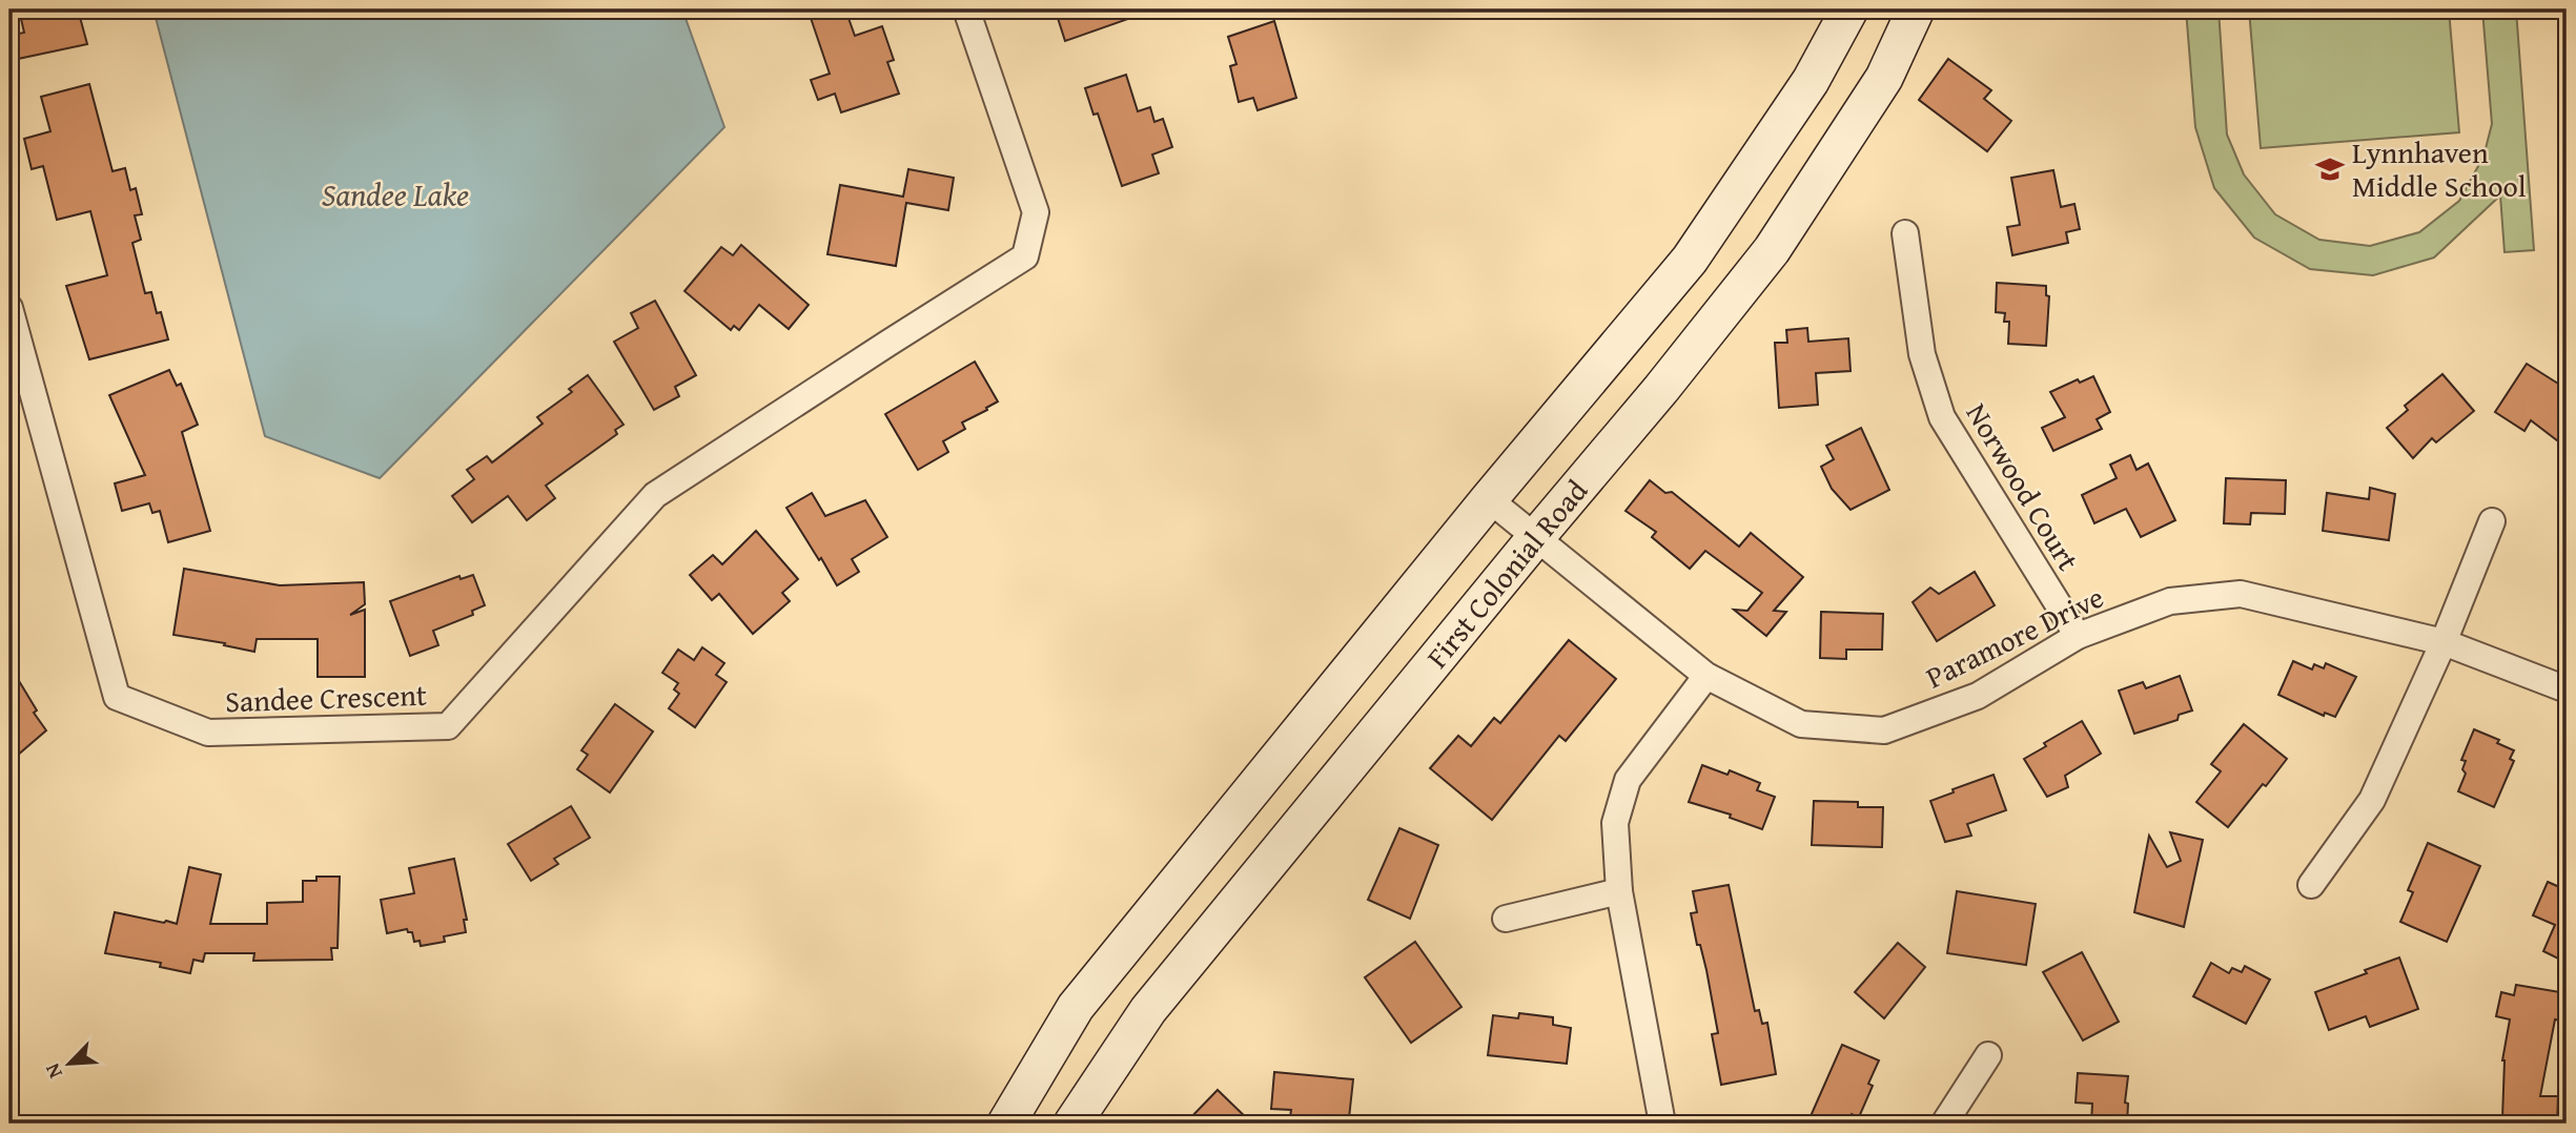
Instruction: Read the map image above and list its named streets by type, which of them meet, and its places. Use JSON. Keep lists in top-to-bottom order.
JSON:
{
  "streets": {
    "main road": ["First Colonial Road"],
    "street": ["Norwood Court", "Paramore Drive", "Sandee Crescent"]
  },
  "crossings": [
    ["Norwood Court", "Paramore Drive"],
    ["First Colonial Road", "Paramore Drive"]
  ],
  "water": ["Sandee Lake"],
  "places": {
    "school or university": ["Lynnhaven Middle School"]
  },
  "north": "bottom left"
}
